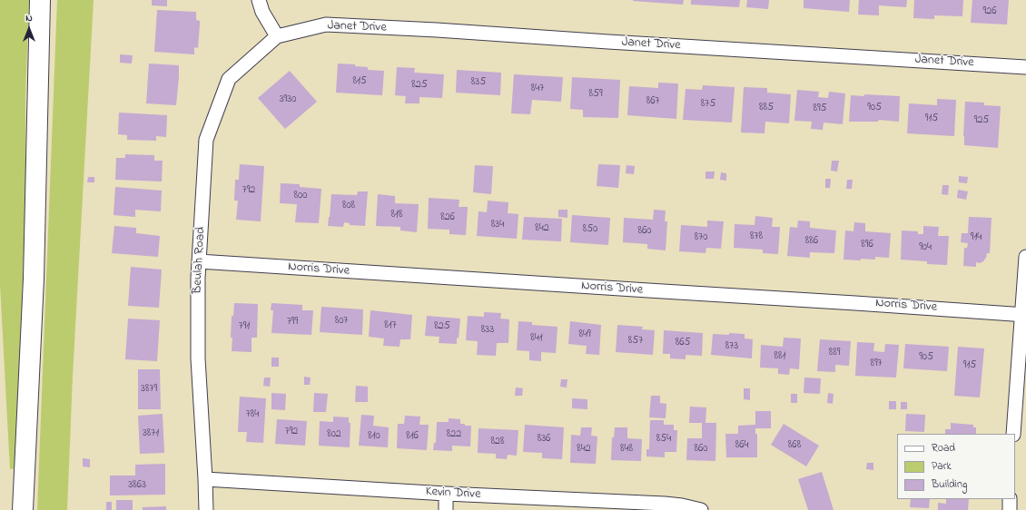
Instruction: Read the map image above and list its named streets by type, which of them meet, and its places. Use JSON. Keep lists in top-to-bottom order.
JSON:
{
  "streets": {
    "street": [
      "Janet Drive",
      "Beulah Road",
      "Norris Drive",
      "Kevin Drive"
    ]
  },
  "crossings": [
    ["Janet Drive", "Beulah Road"],
    ["Beulah Road", "Norris Drive"],
    ["Beulah Road", "Kevin Drive"]
  ],
  "house_numbers": [
    "926",
    "815",
    "835",
    "825",
    "847",
    "859",
    "3930",
    "867",
    "875",
    "885",
    "905",
    "895",
    "915",
    "925",
    "792",
    "800",
    "808",
    "818",
    "826",
    "834",
    "842",
    "850",
    "860",
    "878",
    "870",
    "914",
    "886",
    "896",
    "904",
    "807",
    "799",
    "817",
    "791",
    "825",
    "833",
    "849",
    "841",
    "857",
    "865",
    "873",
    "889",
    "881",
    "905",
    "897",
    "915",
    "3879",
    "784",
    "792",
    "3871",
    "802",
    "822",
    "810",
    "816",
    "836",
    "854",
    "828",
    "864",
    "868",
    "842",
    "848",
    "860",
    "3863"
  ],
  "legend": ["Road", "Park", "Building"],
  "north": "top"
}
